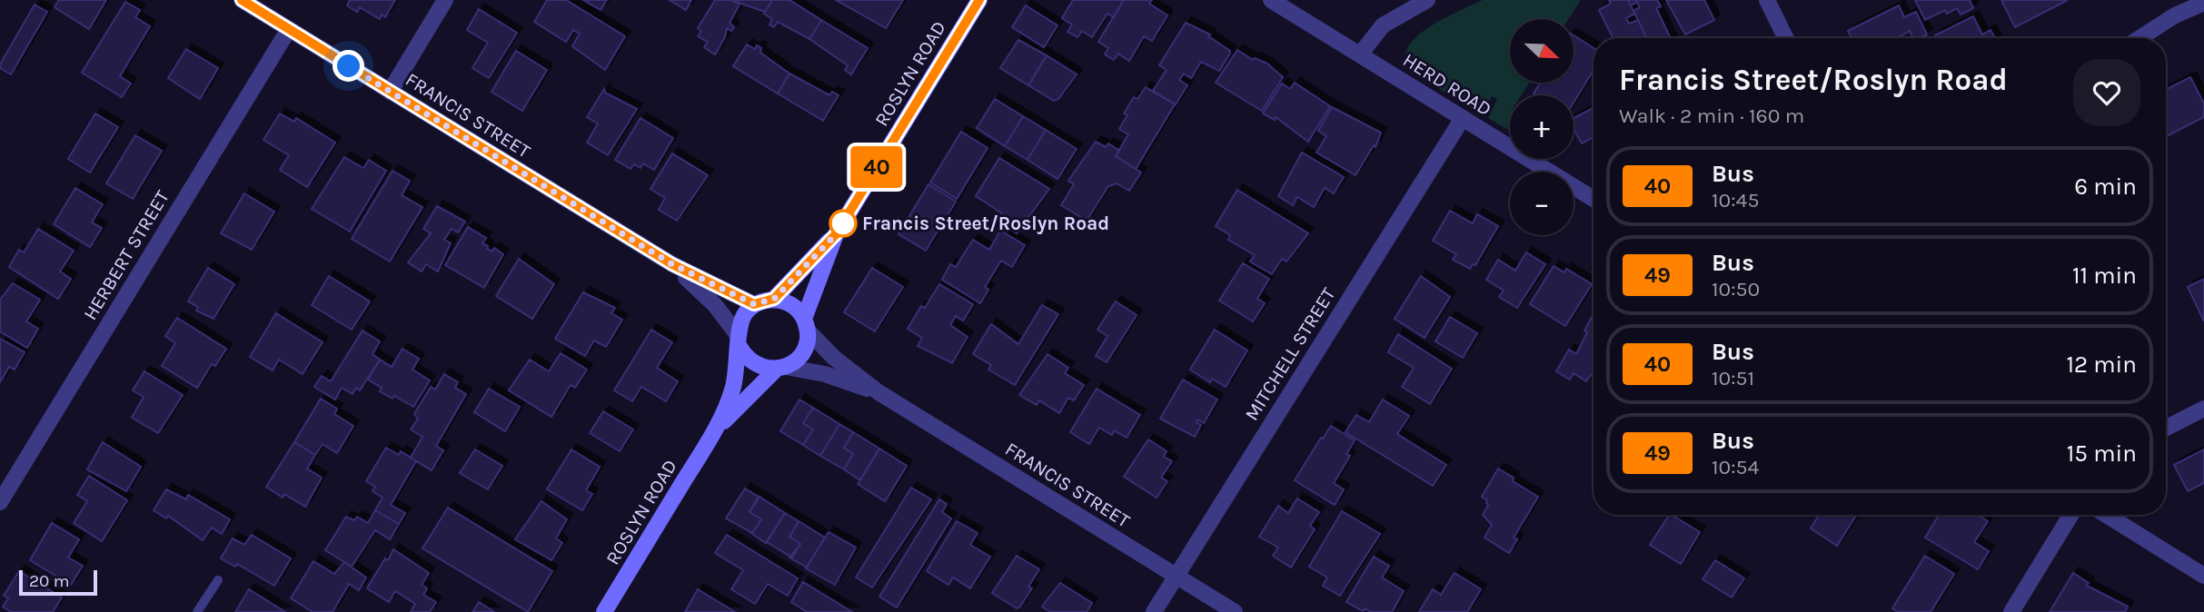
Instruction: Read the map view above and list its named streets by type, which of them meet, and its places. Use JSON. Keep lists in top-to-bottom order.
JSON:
{
  "streets": {
    "street": [
      "ROSLYN ROAD",
      "HERD ROAD",
      "FRANCIS STREET",
      "HERBERT STREET",
      "MITCHELL STREET"
    ]
  },
  "crossings": [
    ["ROSLYN ROAD", "FRANCIS STREET"],
    ["HERD ROAD", "MITCHELL STREET"],
    ["FRANCIS STREET", "HERBERT STREET"],
    ["FRANCIS STREET", "MITCHELL STREET"]
  ],
  "places": ["Francis Street/Roslyn Road"],
  "lines": ["bus line 40"],
  "scale_bar": "20 m",
  "north": "bottom right",
  "page": {
    "on_map": "40",
    "map_buttons": ["+", "−"],
    "heading": ["Francis Street/Roslyn Road", "Walk · 2 min · 160 m"],
    "list": [
      {
        "mark": "40",
        "name": "Bus",
        "note": "10:45",
        "value": "6 min"
      },
      {
        "mark": "49",
        "name": "Bus",
        "note": "10:50",
        "value": "11 min"
      },
      {
        "mark": "40",
        "name": "Bus",
        "note": "10:51",
        "value": "12 min"
      },
      {
        "mark": "49",
        "name": "Bus",
        "note": "10:54",
        "value": "15 min"
      }
    ],
    "scale": "20 m"
  }
}
